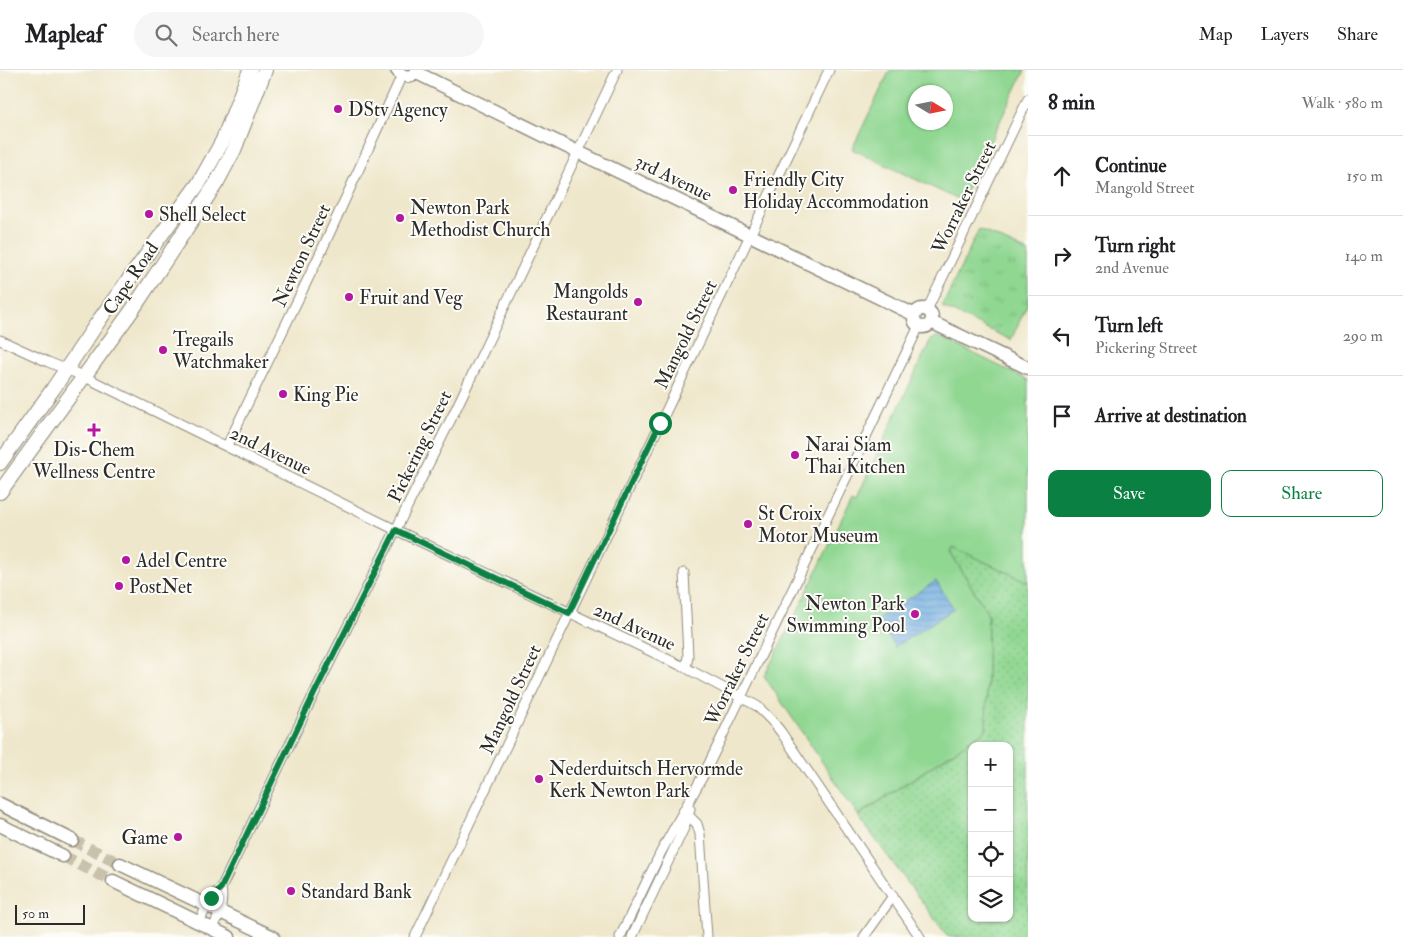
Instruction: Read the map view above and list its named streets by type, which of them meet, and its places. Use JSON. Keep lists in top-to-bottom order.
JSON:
{
  "streets": {
    "main road": ["Cape Road"],
    "street": [
      "3rd Avenue",
      "Worraker Street",
      "Newton Street",
      "Mangold Street",
      "Pickering Street",
      "2nd Avenue"
    ]
  },
  "crossings": [
    ["3rd Avenue", "Worraker Street"],
    ["3rd Avenue", "Mangold Street"],
    ["3rd Avenue", "Pickering Street"],
    ["Worraker Street", "2nd Avenue"],
    ["Newton Street", "2nd Avenue"],
    ["Cape Road", "2nd Avenue"],
    ["Mangold Street", "2nd Avenue"],
    ["Pickering Street", "2nd Avenue"]
  ],
  "places": {
    "other": [
      "DStv Agency",
      "Friendly City Holiday Accommodation",
      "Shell Select",
      "Newton Park Methodist Church",
      "Fruit and Veg",
      "Mangolds Restaurant",
      "Tregails Watchmaker",
      "King Pie",
      "Narai Siam Thai Kitchen",
      "St Croix Motor Museum",
      "Adel Centre",
      "PostNet",
      "Newton Park Swimming Pool",
      "Nederduitsch Hervormde Kerk Newton Park",
      "Game",
      "Standard Bank"
    ],
    "health": ["Dis-Chem Wellness Centre"]
  },
  "scale_bar": "50 m",
  "north": "right",
  "page": {
    "header": "Mapleaf",
    "search": "Search here",
    "nav": ["Map", "Layers", "Share"],
    "heading": ["8 min", "Walk · 580 m"],
    "list": [
      ["Continue", "Mangold Street", "150 m"],
      ["Turn right", "2nd Avenue", "140 m"],
      ["Turn left", "Pickering Street", "290 m"],
      "Arrive at destination"
    ],
    "buttons": ["Save", "Share"],
    "map_buttons": ["+", "−"],
    "scale": "50 m"
  }
}
